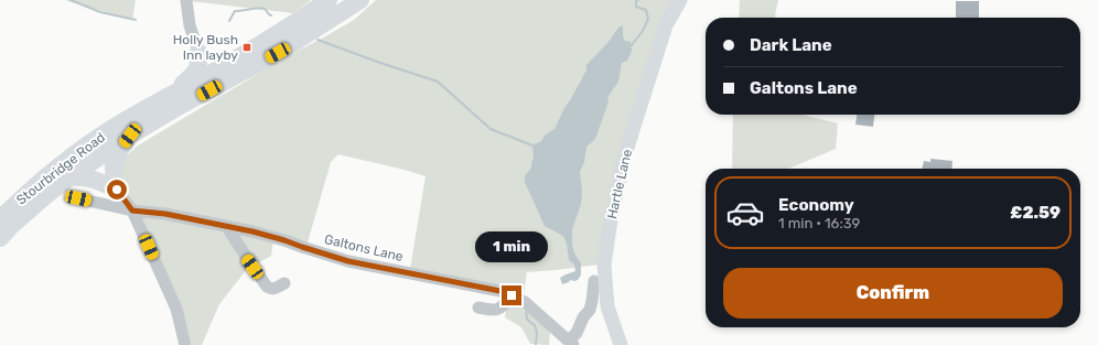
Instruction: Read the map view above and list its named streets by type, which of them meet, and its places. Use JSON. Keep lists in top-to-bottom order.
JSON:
{
  "streets": {
    "highway": ["Stourbridge Road"],
    "main road": ["Hartle Lane"],
    "street": ["Galtons Lane"]
  },
  "places": {
    "transit": ["Holly Bush Inn layby"]
  },
  "page": {
    "banner": ["Dark Lane", "Galtons Lane"],
    "list": [
      {
        "name": "Economy",
        "note": "1 min · 16:39",
        "value": "£2.59"
      }
    ],
    "bubble": "1 min",
    "buttons": "Confirm"
  }
}
